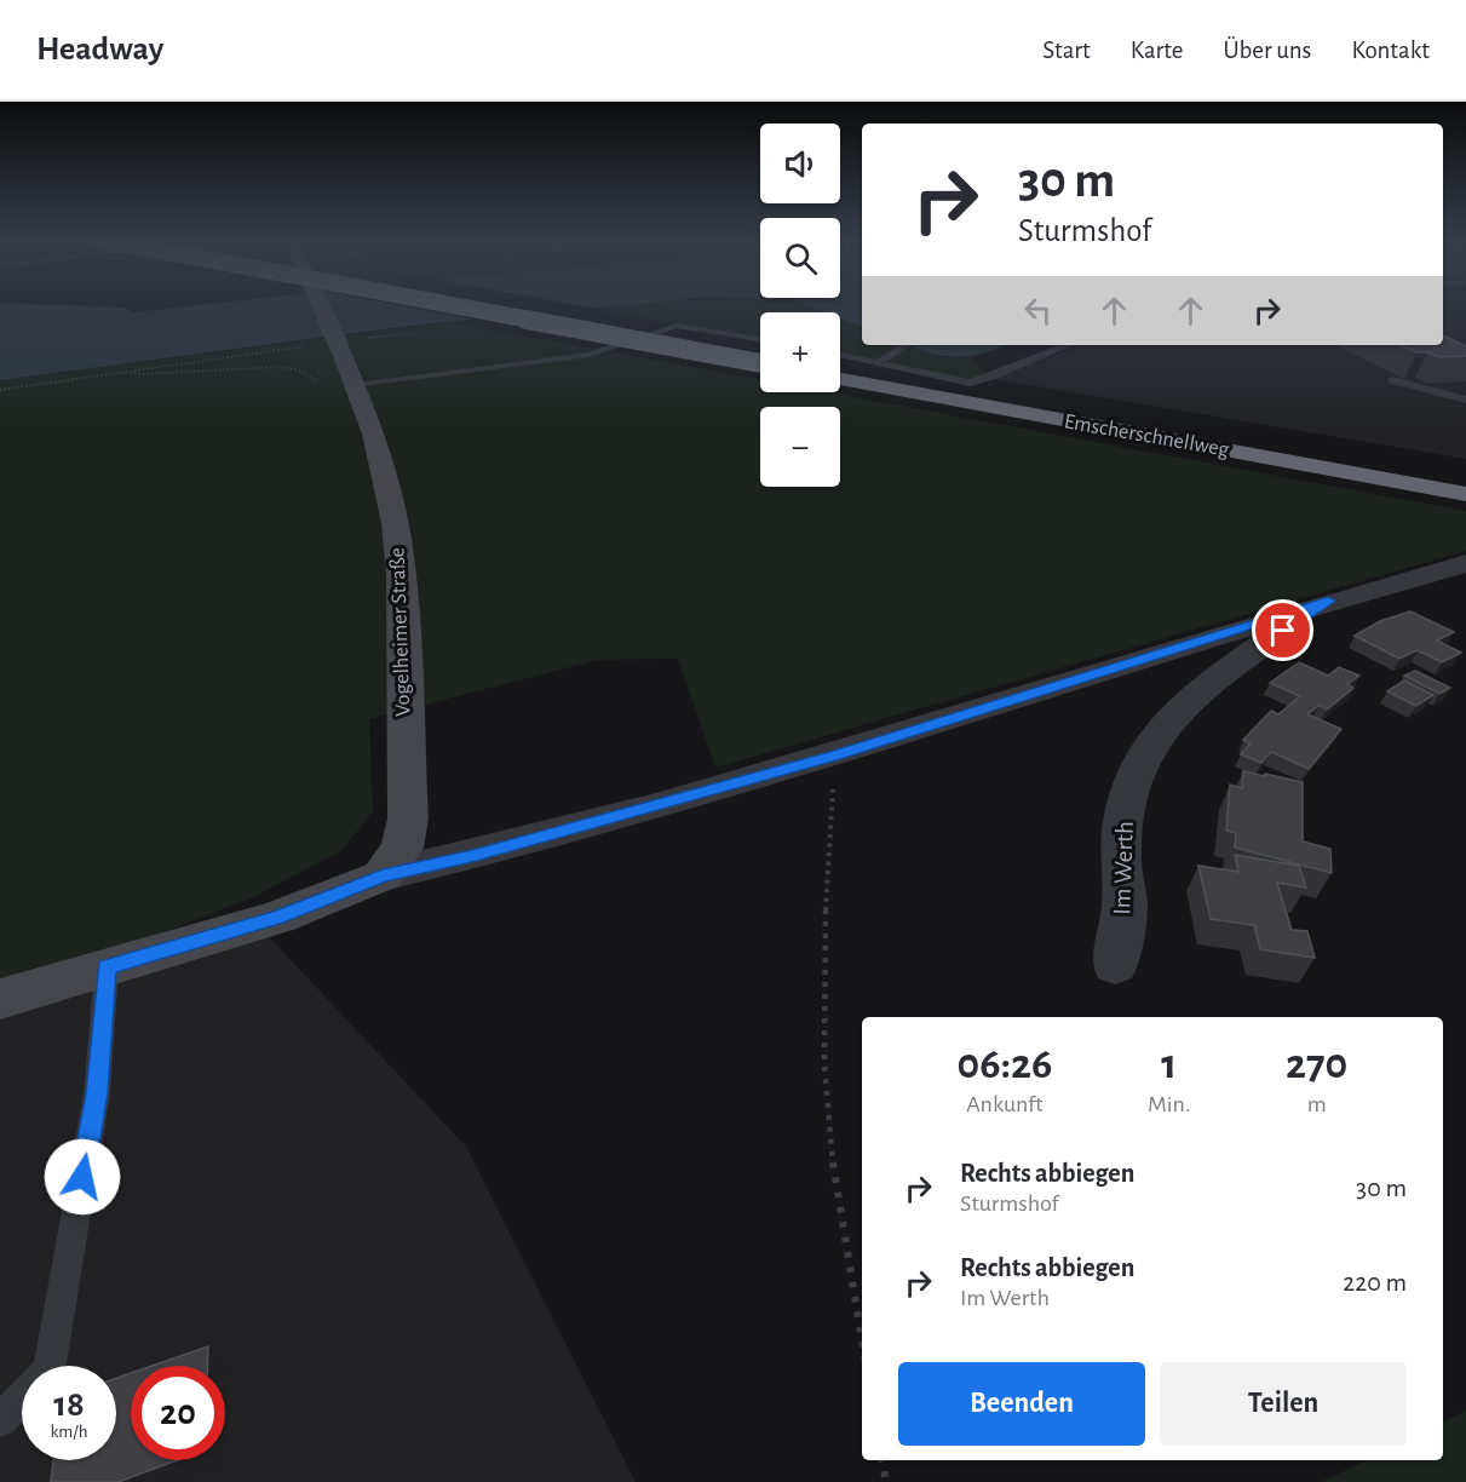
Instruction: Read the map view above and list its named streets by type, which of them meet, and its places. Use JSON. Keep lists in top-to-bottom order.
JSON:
{
  "streets": {
    "highway": ["Emscherschnellweg"],
    "street": ["Vogelheimer Straße", "Im Werth"]
  },
  "page": {
    "header": "Headway",
    "nav": [
      "Start",
      "Karte",
      "Über uns",
      "Kontakt"
    ],
    "map_buttons": ["+", "−"],
    "turn": ["30 m", "Sturmshof"],
    "eta": [
      "06:26",
      "Ankunft",
      "1",
      "Min.",
      "270",
      "m"
    ],
    "list": [
      {
        "name": "Rechts abbiegen",
        "note": "Sturmshof",
        "value": "30 m"
      },
      {
        "name": "Rechts abbiegen",
        "note": "Im Werth",
        "value": "220 m"
      }
    ],
    "buttons": ["Beenden", "Teilen"],
    "speed": "18 km/h",
    "limit": "20"
  }
}
